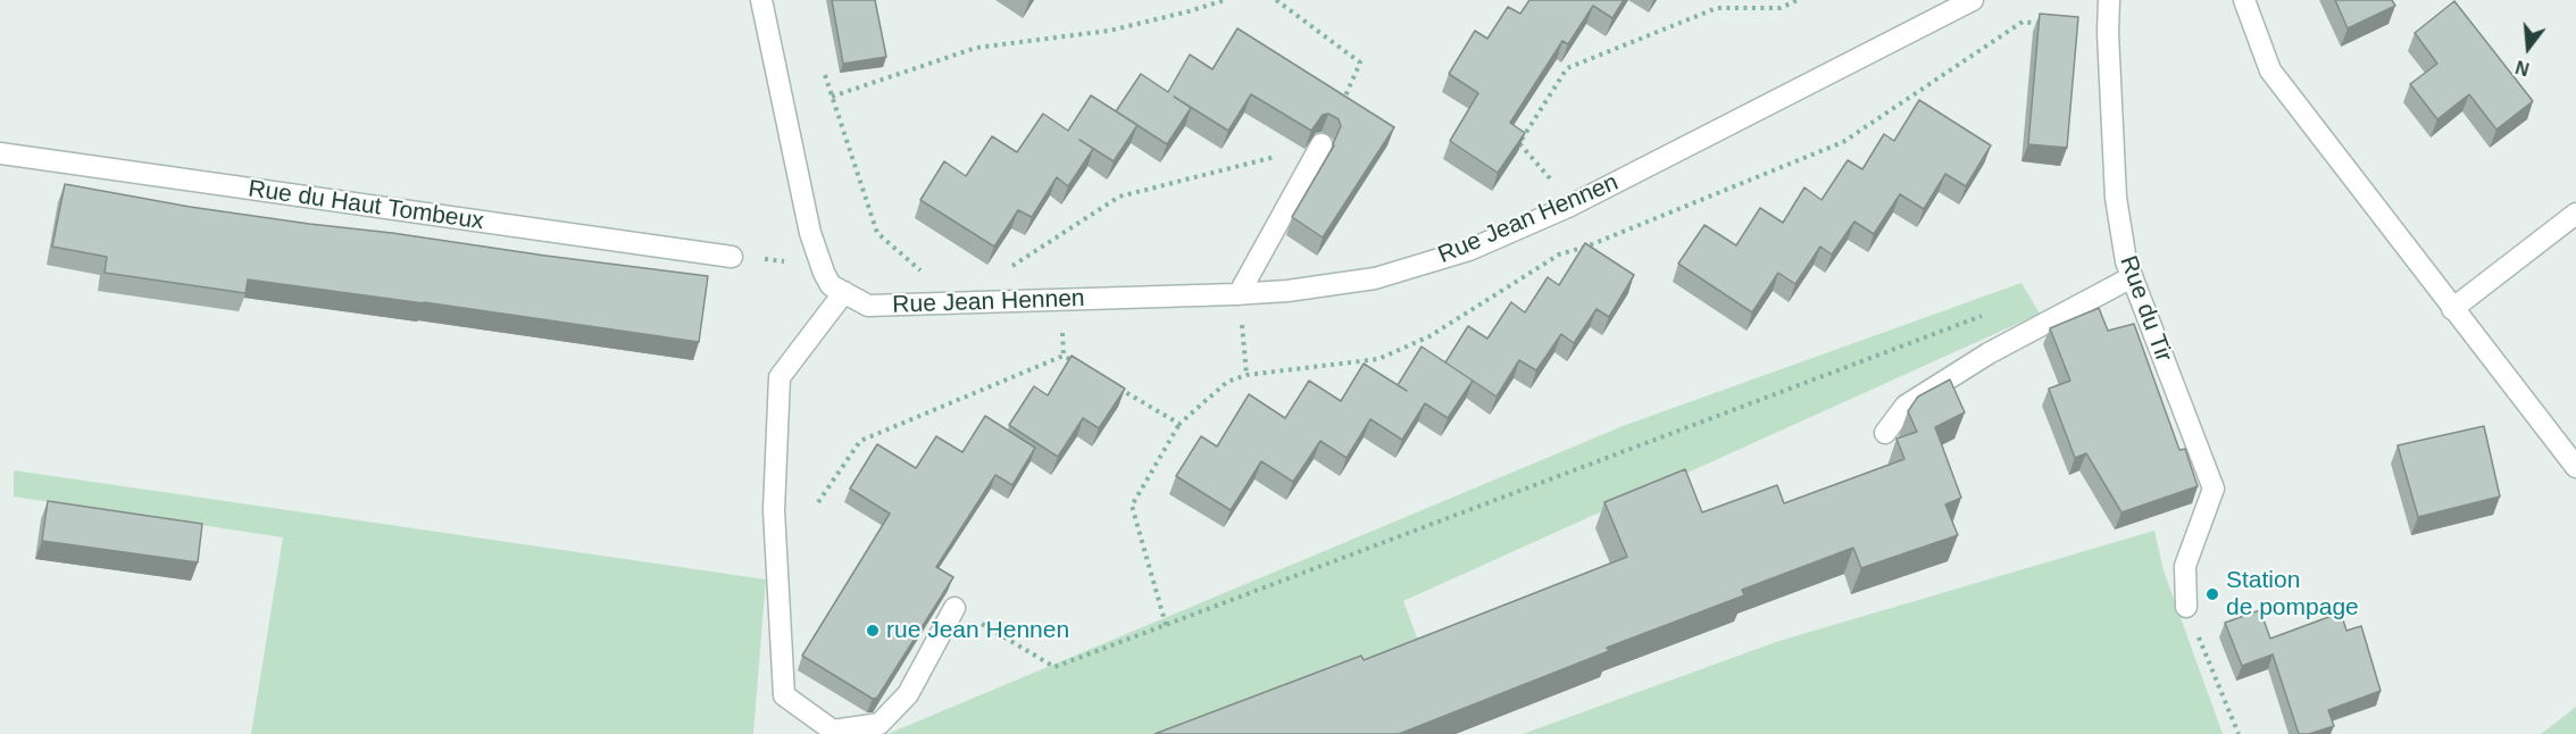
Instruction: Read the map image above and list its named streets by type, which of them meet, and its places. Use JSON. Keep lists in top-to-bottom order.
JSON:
{
  "streets": {
    "street": ["Rue du Haut Tombeux", "Rue Jean Hennen", "Rue du Tir"]
  },
  "places": ["Station de pompage", "rue Jean Hennen"],
  "north": "bottom"
}
